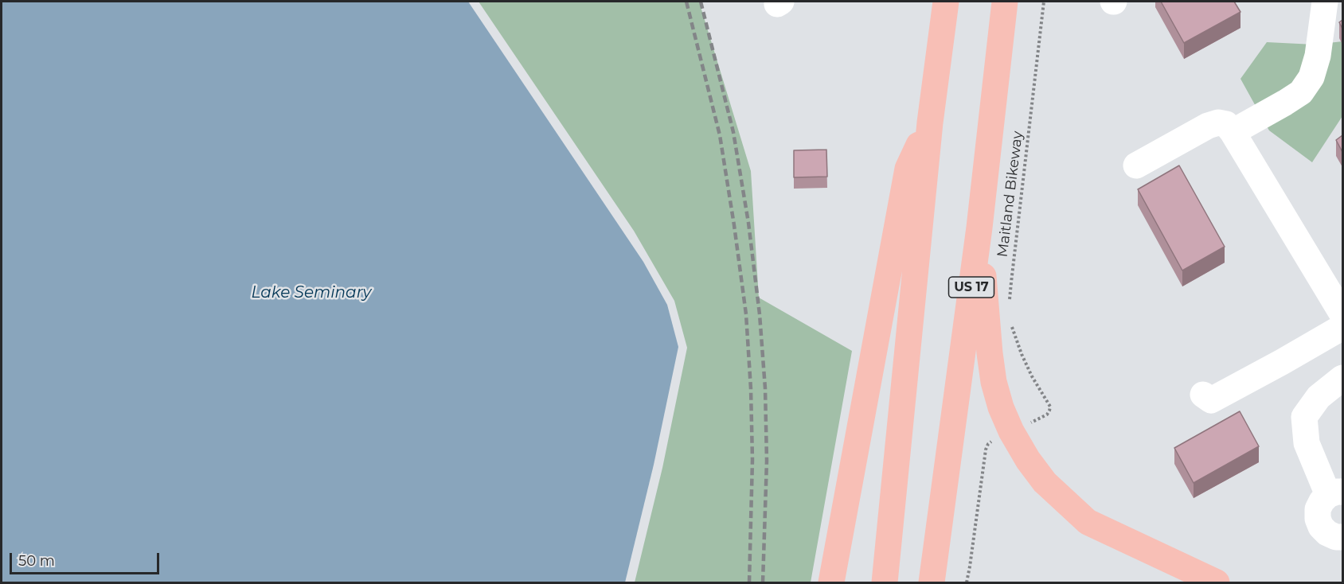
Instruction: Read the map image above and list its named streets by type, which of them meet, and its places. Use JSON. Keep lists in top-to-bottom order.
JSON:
{
  "streets": {
    "main road": ["US 17"],
    "path": ["Maitland Bikeway"]
  },
  "water": ["Lake Seminary"],
  "scale_bar": "50 m"
}
